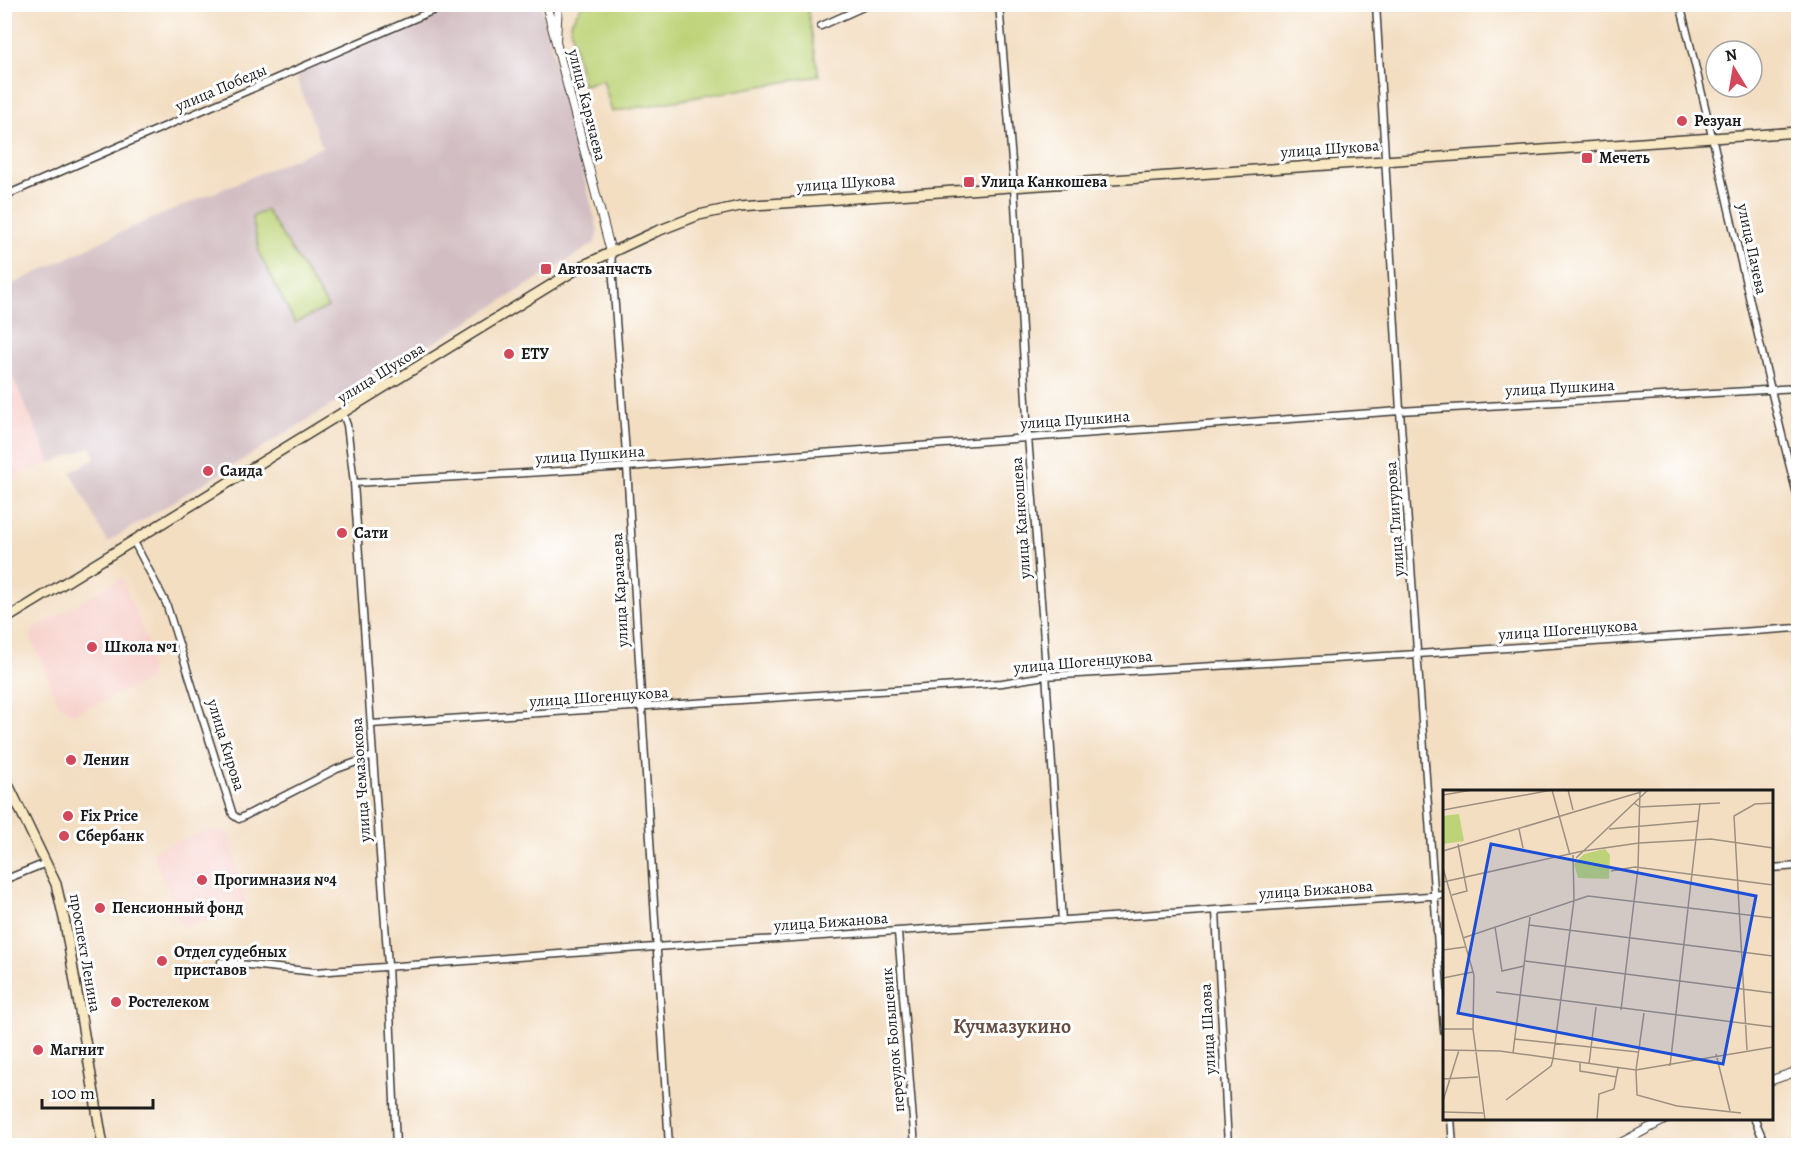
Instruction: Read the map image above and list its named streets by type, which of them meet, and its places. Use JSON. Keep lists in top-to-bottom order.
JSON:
{
  "streets": {
    "main road": ["улица Шукова", "проспект Ленина"],
    "street": [
      "улица Победы",
      "улица Карачаева",
      "улица Пачева",
      "улица Пушкина",
      "улица Канкошева",
      "улица Тлигурова",
      "улица Шогенцукова",
      "улица Кирова",
      "улица Чемазокова",
      "улица Бижанова",
      "улица Шаова",
      "переулок Большевик"
    ]
  },
  "crossings": [
    ["улица Карачаева", "улица Шукова"],
    ["улица Карачаева", "улица Пушкина"],
    ["улица Карачаева", "улица Шогенцукова"],
    ["улица Карачаева", "улица Бижанова"],
    ["улица Шукова", "улица Пачева"],
    ["улица Шукова", "улица Канкошева"],
    ["улица Шукова", "улица Тлигурова"],
    ["улица Шукова", "улица Кирова"],
    ["улица Шукова", "улица Чемазокова"],
    ["улица Пачева", "улица Пушкина"],
    ["улица Пушкина", "улица Канкошева"],
    ["улица Пушкина", "улица Тлигурова"],
    ["улица Пушкина", "улица Чемазокова"],
    ["улица Канкошева", "улица Шогенцукова"],
    ["улица Канкошева", "улица Бижанова"],
    ["улица Тлигурова", "улица Шогенцукова"],
    ["улица Тлигурова", "улица Бижанова"],
    ["улица Шогенцукова", "улица Чемазокова"],
    ["улица Кирова", "улица Чемазокова"],
    ["улица Чемазокова", "улица Бижанова"],
    ["улица Бижанова", "улица Шаова"],
    ["улица Бижанова", "переулок Большевик"]
  ],
  "districts": ["Кучмазукино"],
  "places": {
    "other": [
      "Резуан",
      "ЕТУ",
      "Саида",
      "Сати",
      "Школа №1",
      "Ленин",
      "Fix Price",
      "Сбербанк",
      "Прогимназия №4",
      "Пенсионный фонд",
      "Отдел судебных приставов",
      "Ростелеком",
      "Магнит"
    ],
    "transit": ["Мечеть", "Улица Канкошева", "Автозапчасть"]
  },
  "scale_bar": "100 m",
  "north": "top"
}
